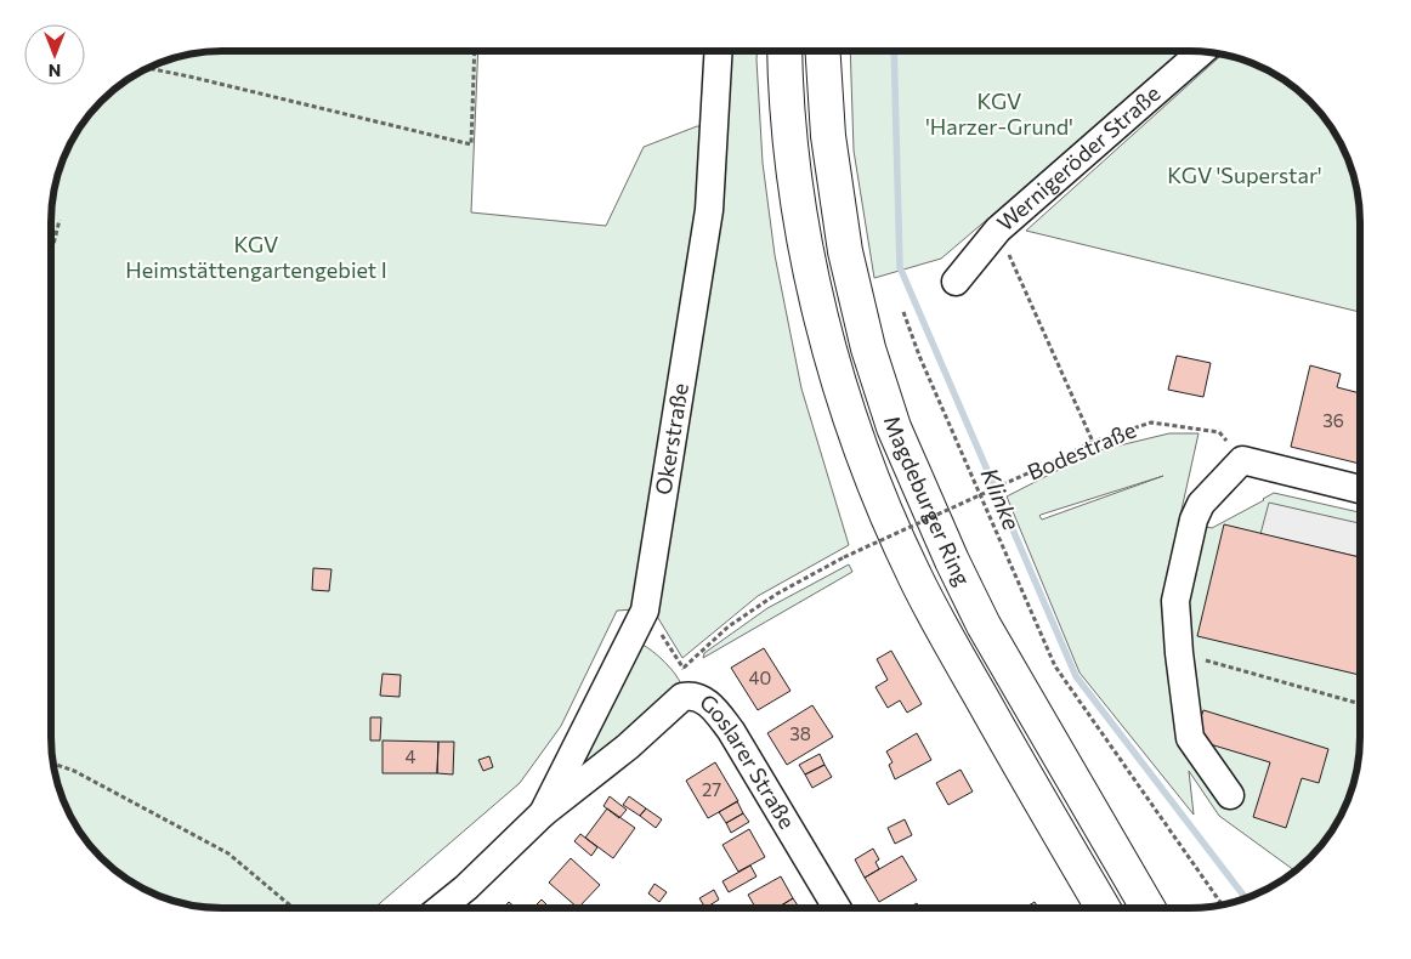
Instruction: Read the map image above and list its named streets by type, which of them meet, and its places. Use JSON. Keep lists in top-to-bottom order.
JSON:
{
  "streets": {
    "highway": ["Magdeburger Ring"],
    "street": ["Wernigeröder Straße", "Okerstraße", "Goslarer Straße"],
    "path": ["Bodestraße"]
  },
  "crossings": [
    ["Okerstraße", "Goslarer Straße"],
    ["Bodestraße", "Goslarer Straße"]
  ],
  "water": ["Klinke"],
  "parks": ["KGV 'Harzer-Grund'", "KGV 'Superstar'", "KGV Heimstättengartengebiet I"],
  "house_numbers": [
    "36",
    "40",
    "38",
    "4",
    "27"
  ],
  "north": "bottom"
}
